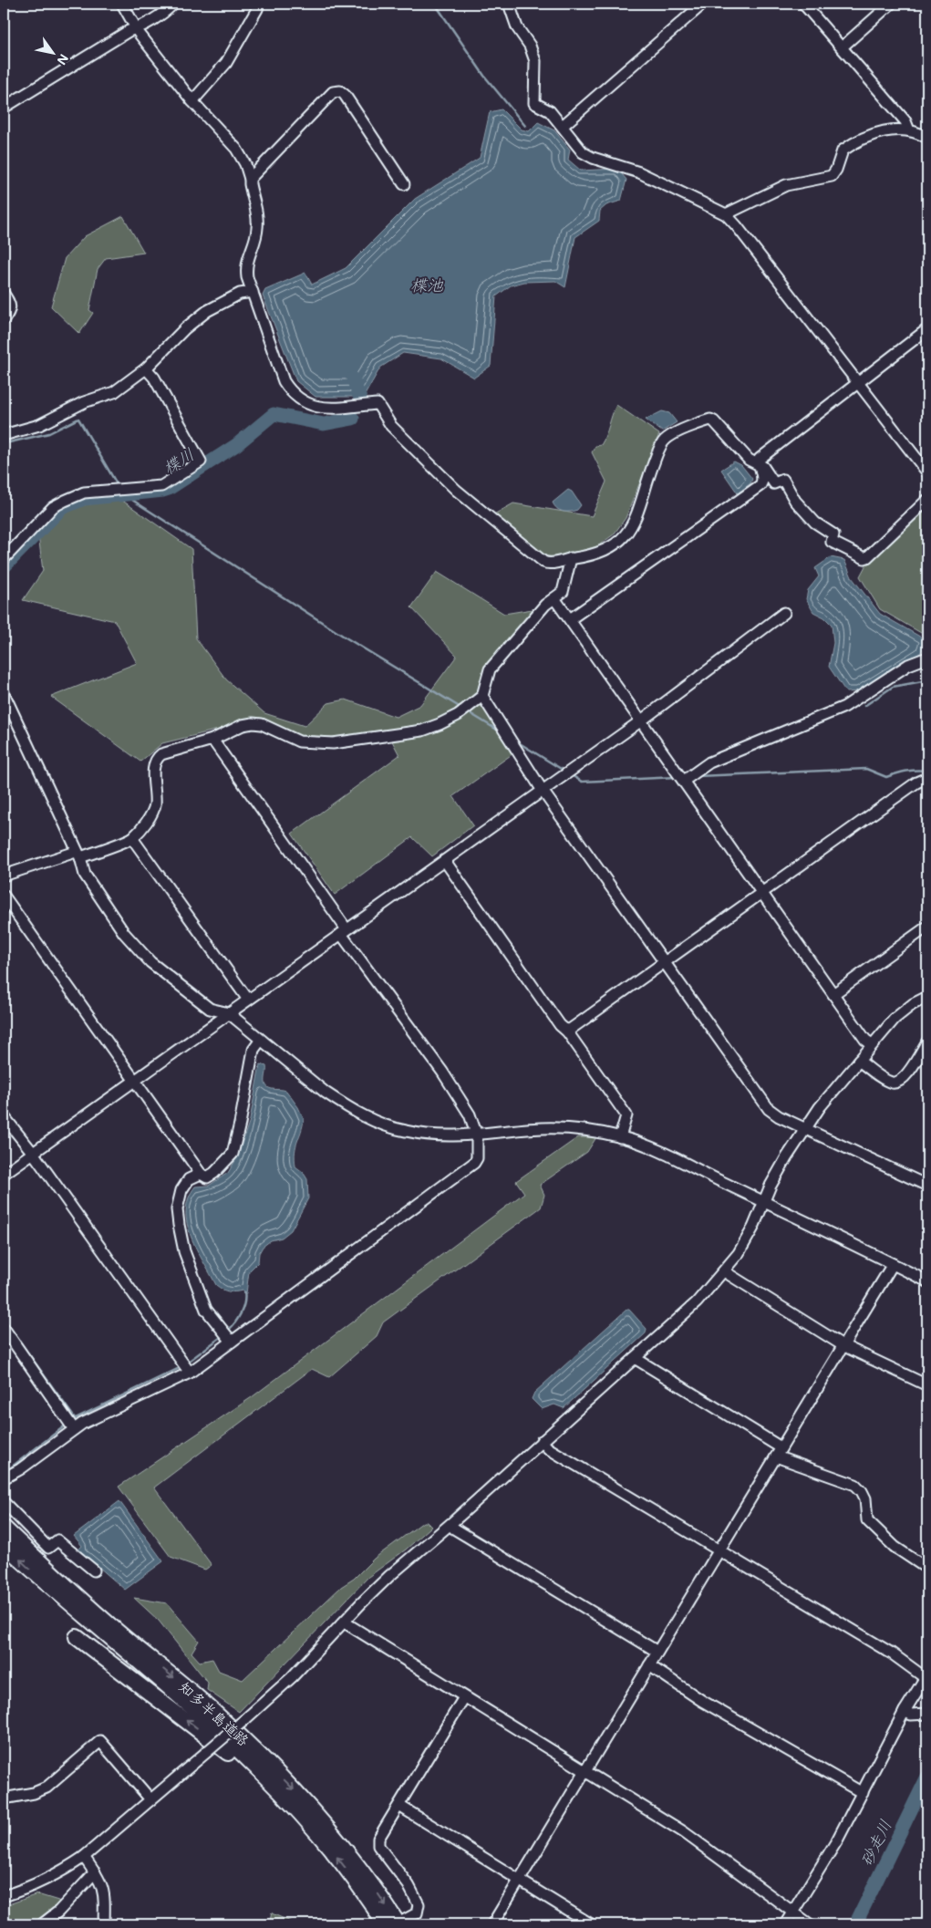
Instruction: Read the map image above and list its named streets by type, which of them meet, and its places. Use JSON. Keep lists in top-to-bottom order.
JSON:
{
  "streets": {
    "highway": ["知多半島道路"]
  },
  "water": ["楪池", "楪川", "砂走川"],
  "north": "bottom right"
}
